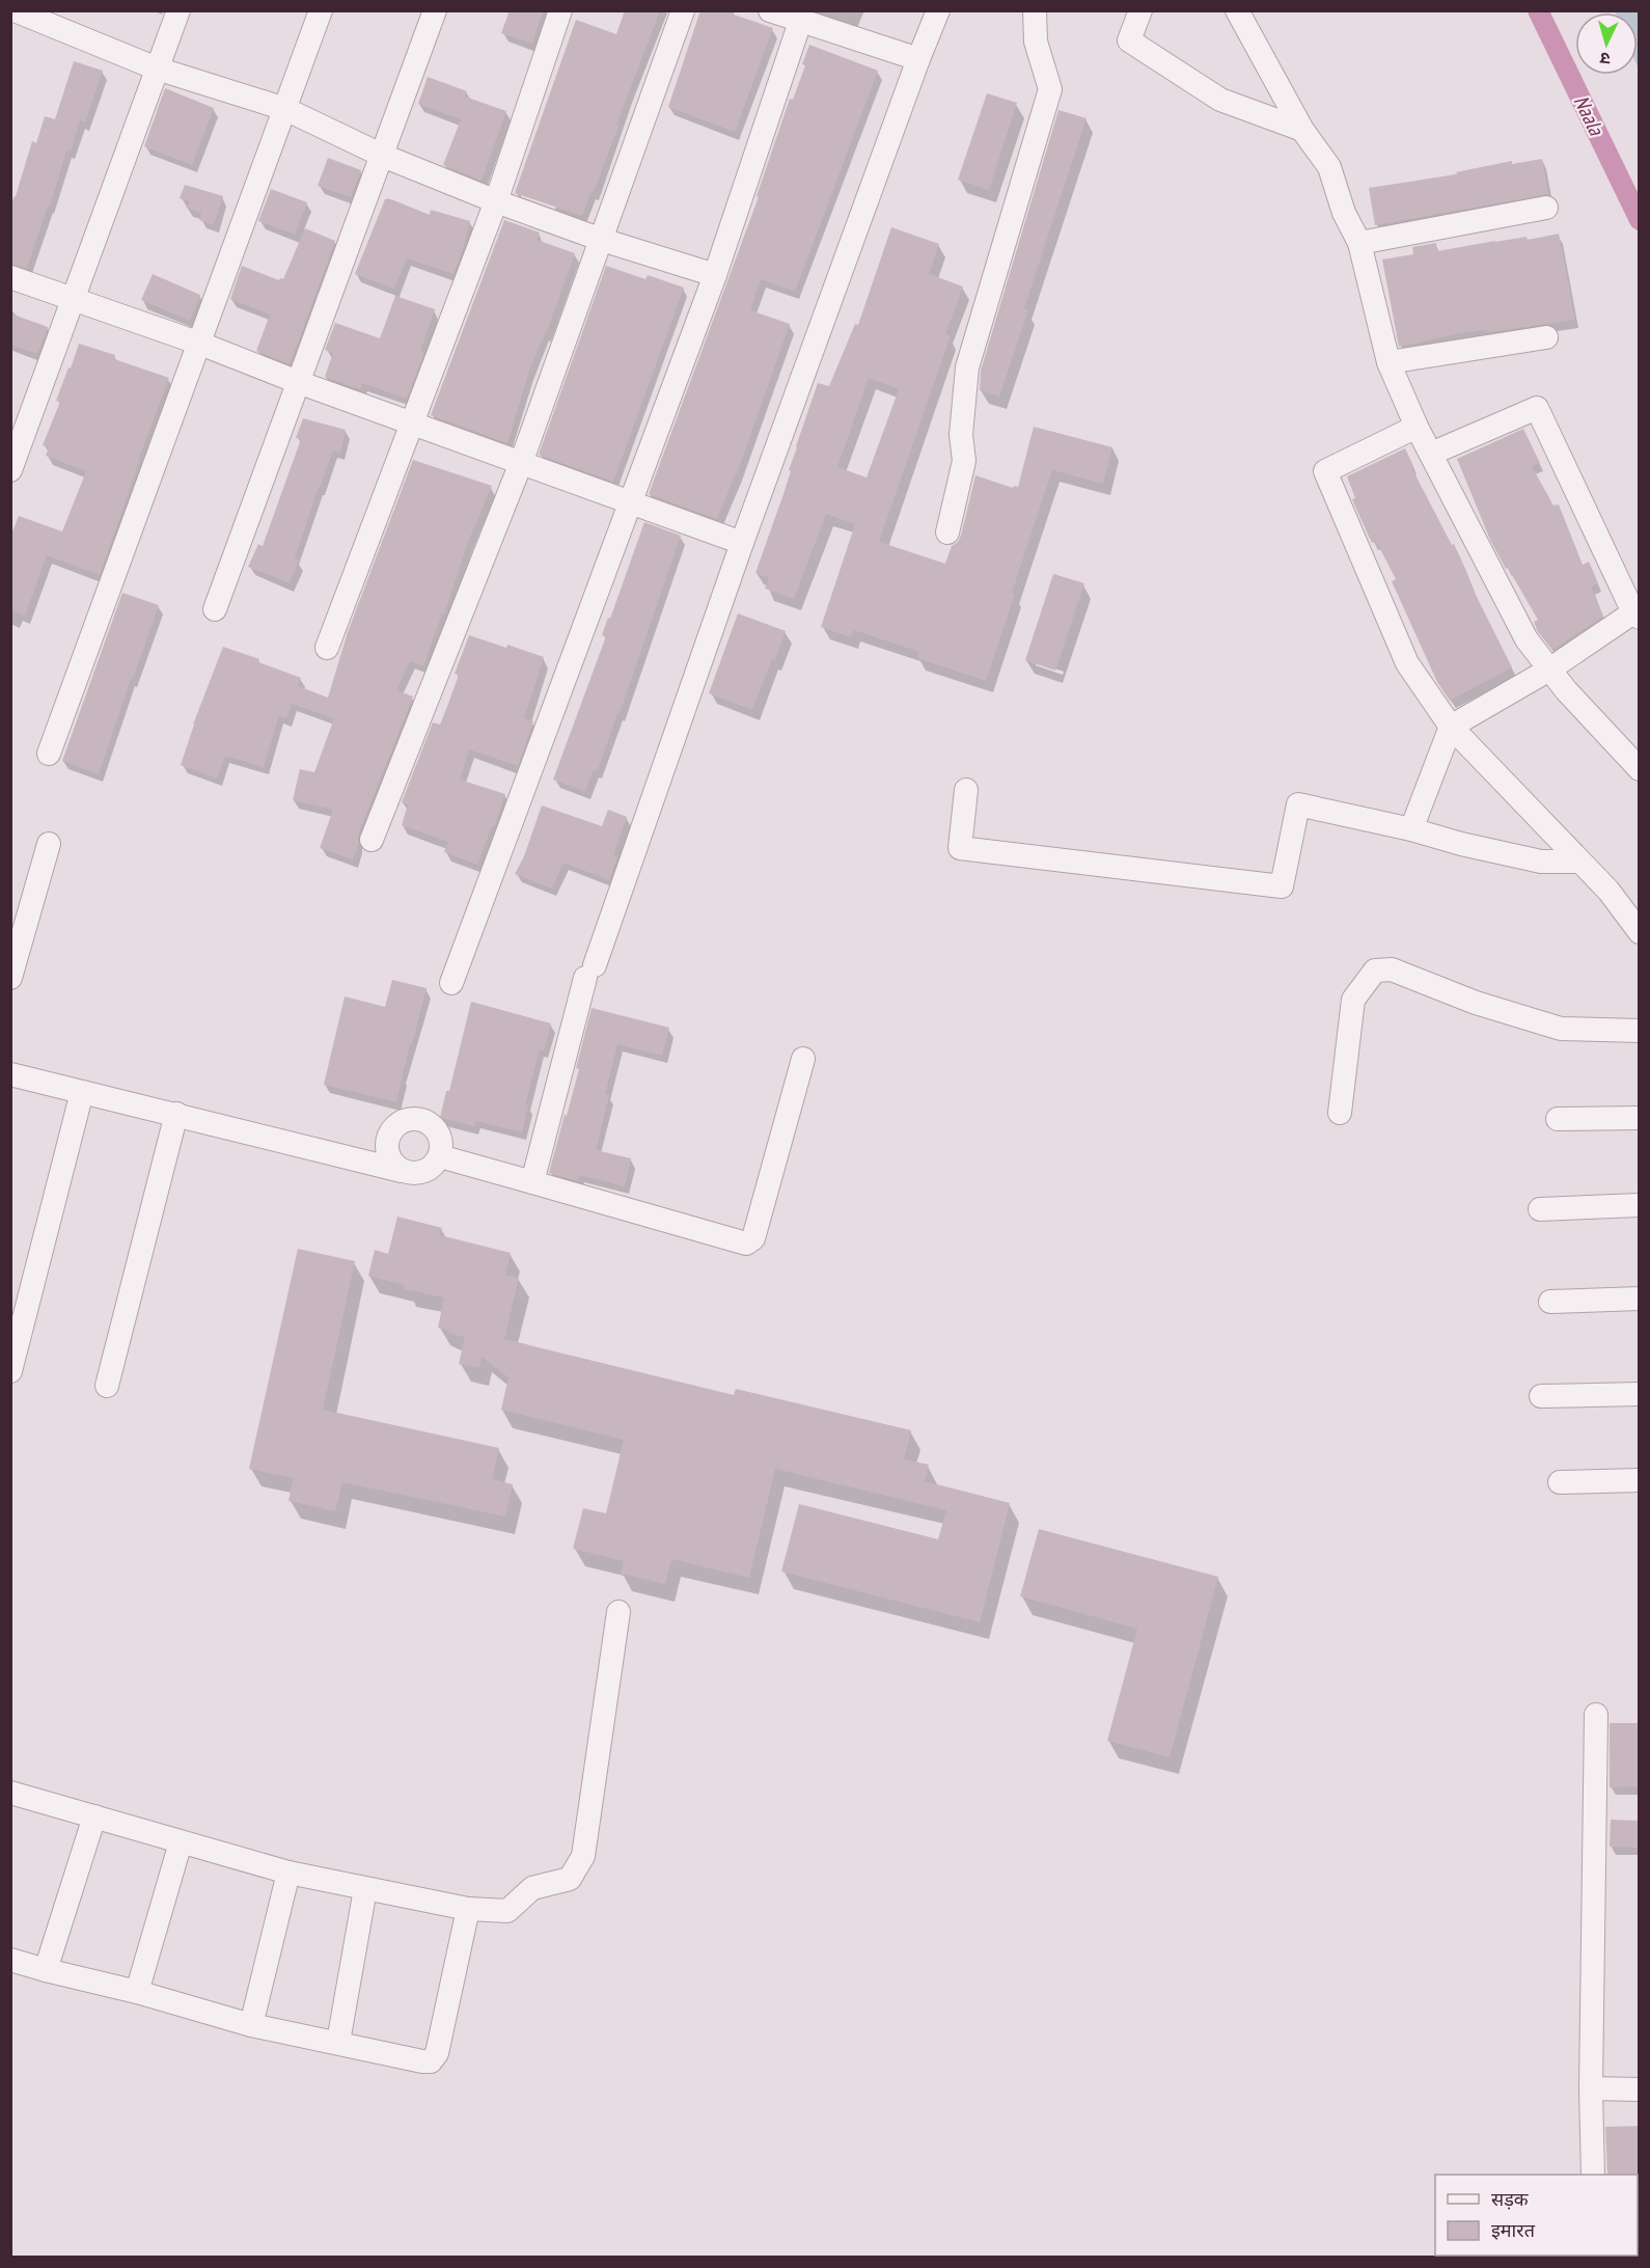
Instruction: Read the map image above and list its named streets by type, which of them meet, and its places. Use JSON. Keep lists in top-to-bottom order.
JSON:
{
  "water": ["Naala"],
  "legend": ["सड़क", "इमारत"],
  "north": "bottom"
}
